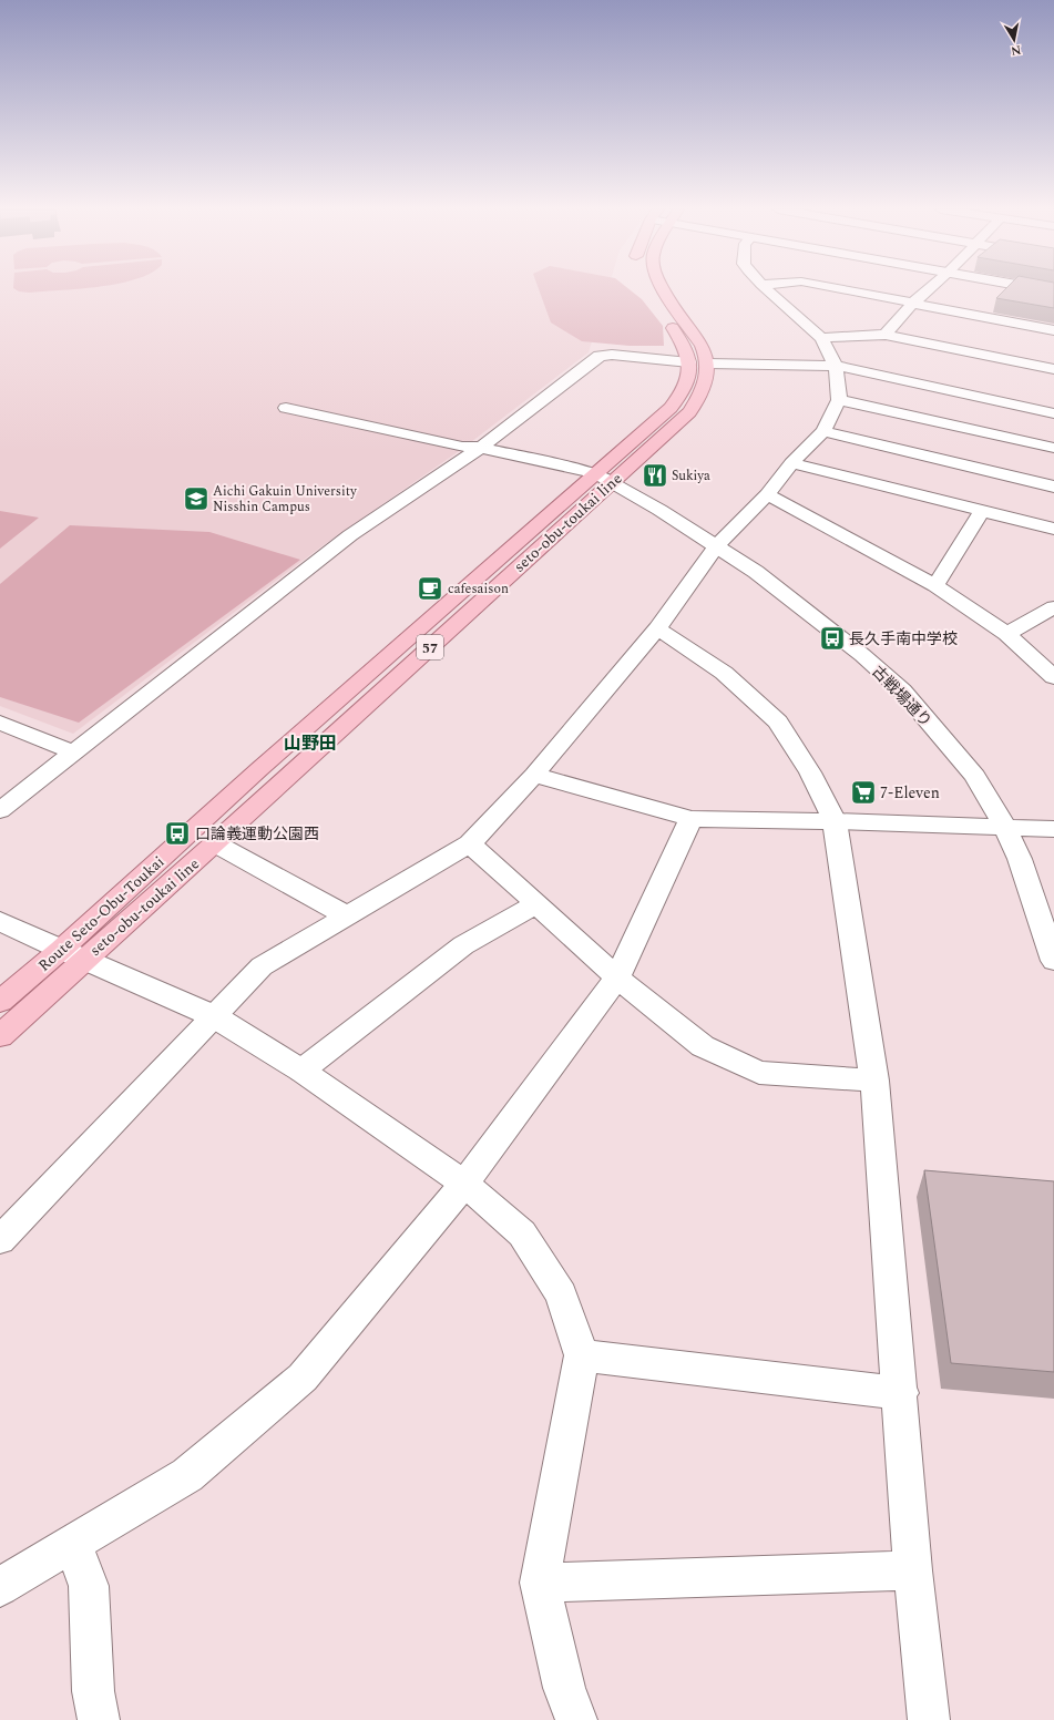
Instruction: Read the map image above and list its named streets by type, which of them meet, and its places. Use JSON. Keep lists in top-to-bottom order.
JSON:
{
  "streets": {
    "main road": ["seto-obu-toukai line", "57", "Route Seto-Obu-Toukai"],
    "street": ["古戦場通り"]
  },
  "crossings": [
    ["seto-obu-toukai line", "古戦場通り"],
    ["seto-obu-toukai line", "Route Seto-Obu-Toukai"],
    ["古戦場通り", "Route Seto-Obu-Toukai"]
  ],
  "districts": ["山野田"],
  "places": {
    "restaurant": ["Sukiya"],
    "school or university": ["Aichi Gakuin University Nisshin Campus"],
    "cafe": ["cafesaison"],
    "bus stop": ["長久手南中学校", "口論義運動公園西"],
    "supermarket": ["7-Eleven"]
  },
  "north": "bottom"
}
